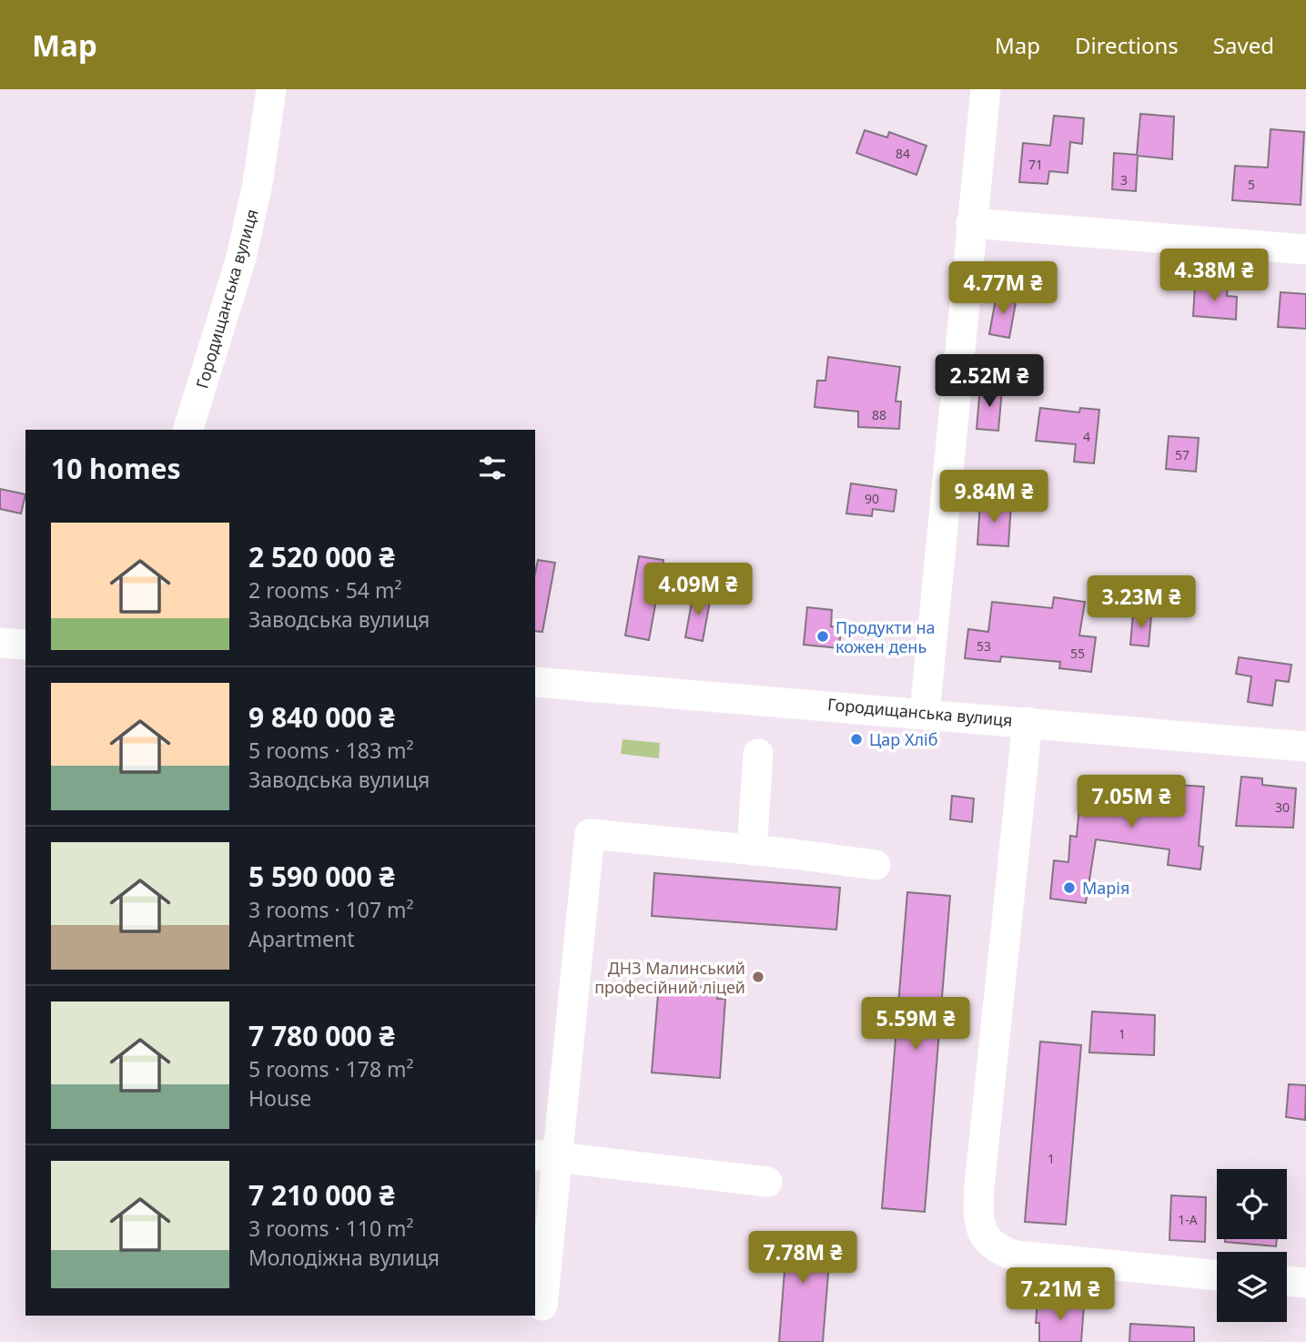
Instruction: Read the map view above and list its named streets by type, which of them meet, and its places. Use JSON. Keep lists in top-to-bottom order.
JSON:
{
  "streets": {
    "street": ["Городищанська вулиця"]
  },
  "places": [
    "Продукти на кожен день",
    "Цар Хліб",
    "Марія",
    "ДНЗ Малинський професійний ліцей"
  ],
  "house_numbers": [
    "84",
    "71",
    "3",
    "5",
    "88",
    "4",
    "57",
    "90",
    "53",
    "55",
    "30",
    "1",
    "1",
    "1-А"
  ],
  "page": {
    "header": "Map",
    "nav": ["Map", "Directions", "Saved"],
    "price": [
      "4.38M ₴",
      "4.77M ₴",
      "2.52M ₴",
      "9.84M ₴",
      "4.09M ₴",
      "3.23M ₴",
      "7.05M ₴",
      "5.59M ₴",
      "7.78M ₴",
      "7.21M ₴"
    ],
    "heading": "10 homes",
    "list": [
      {
        "name": "2 520 000 ₴",
        "note": "2 rooms · 54 m² · Заводська вулиця"
      },
      {
        "name": "9 840 000 ₴",
        "note": "5 rooms · 183 m² · Заводська вулиця"
      },
      {
        "name": "5 590 000 ₴",
        "note": "3 rooms · 107 m² · Apartment"
      },
      {
        "name": "7 780 000 ₴",
        "note": "5 rooms · 178 m² · House"
      },
      {
        "name": "7 210 000 ₴",
        "note": "3 rooms · 110 m² · Молодіжна вулиця"
      }
    ]
  }
}
